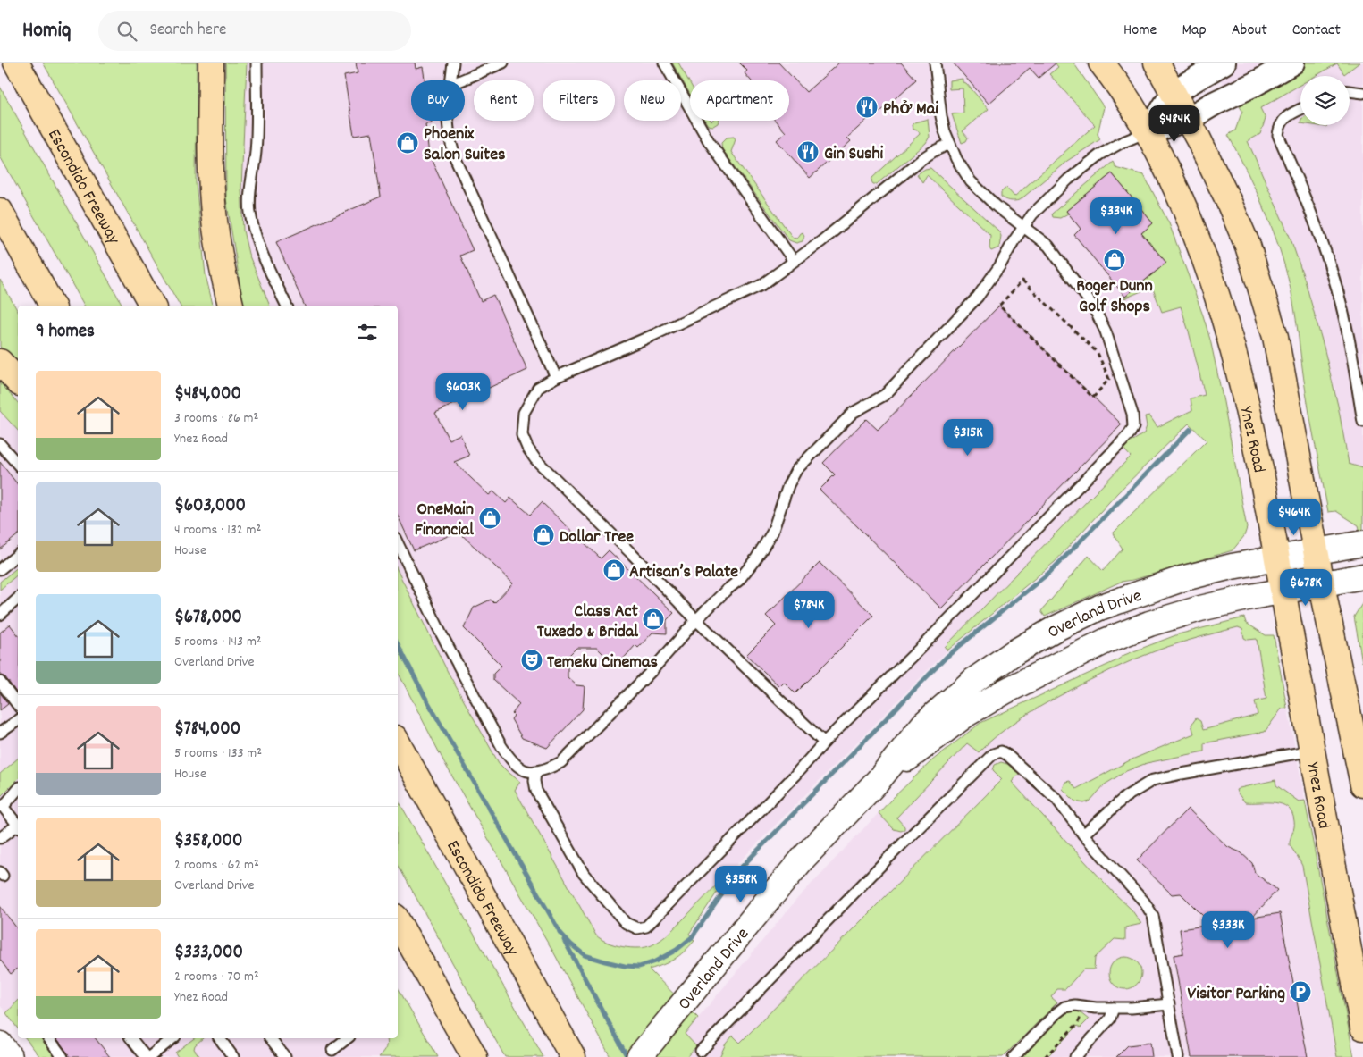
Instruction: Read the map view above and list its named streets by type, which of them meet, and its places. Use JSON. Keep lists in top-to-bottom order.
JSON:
{
  "streets": {
    "main road": ["Escondido Freeway", "Ynez Road", "Overland Drive"]
  },
  "crossings": [
    ["Ynez Road", "Overland Drive"]
  ],
  "places": {
    "restaurant": ["Phở Mai", "Gin Sushi"],
    "shop": [
      "Phoenix Salon Suites",
      "Roger Dunn Golf Shops",
      "OneMain Financial",
      "Dollar Tree",
      "Artisan’s Palate",
      "Class Act Tuxedo & Bridal"
    ],
    "theatre": ["Temeku Cinemas"],
    "parking": ["Visitor Parking"]
  },
  "page": {
    "header": "Homiq",
    "search": "Search here",
    "nav": [
      "Home",
      "Map",
      "About",
      "Contact"
    ],
    "chip": [
      "Buy",
      "Rent",
      "Filters",
      "New",
      "Apartment"
    ],
    "price": [
      "$484K",
      "$334K",
      "$603K",
      "$315K",
      "$464K",
      "$678K",
      "$784K",
      "$358K",
      "$333K"
    ],
    "heading": "9 homes",
    "list": [
      {
        "name": "$484,000",
        "note": "3 rooms · 86 m² · Ynez Road"
      },
      {
        "name": "$603,000",
        "note": "4 rooms · 132 m² · House"
      },
      {
        "name": "$678,000",
        "note": "5 rooms · 143 m² · Overland Drive"
      },
      {
        "name": "$784,000",
        "note": "5 rooms · 133 m² · House"
      },
      {
        "name": "$358,000",
        "note": "2 rooms · 62 m² · Overland Drive"
      },
      {
        "name": "$333,000",
        "note": "2 rooms · 70 m² · Ynez Road"
      }
    ]
  }
}
